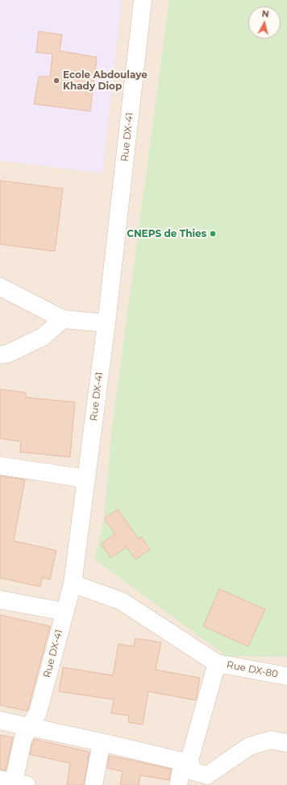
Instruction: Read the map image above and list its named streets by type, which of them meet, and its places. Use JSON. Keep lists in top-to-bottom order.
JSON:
{
  "streets": {
    "street": ["Rue DX-41", "Rue DX-80"]
  },
  "places": ["Ecole Abdoulaye Khady Diop", "CNEPS de Thies"],
  "north": "top"
}
